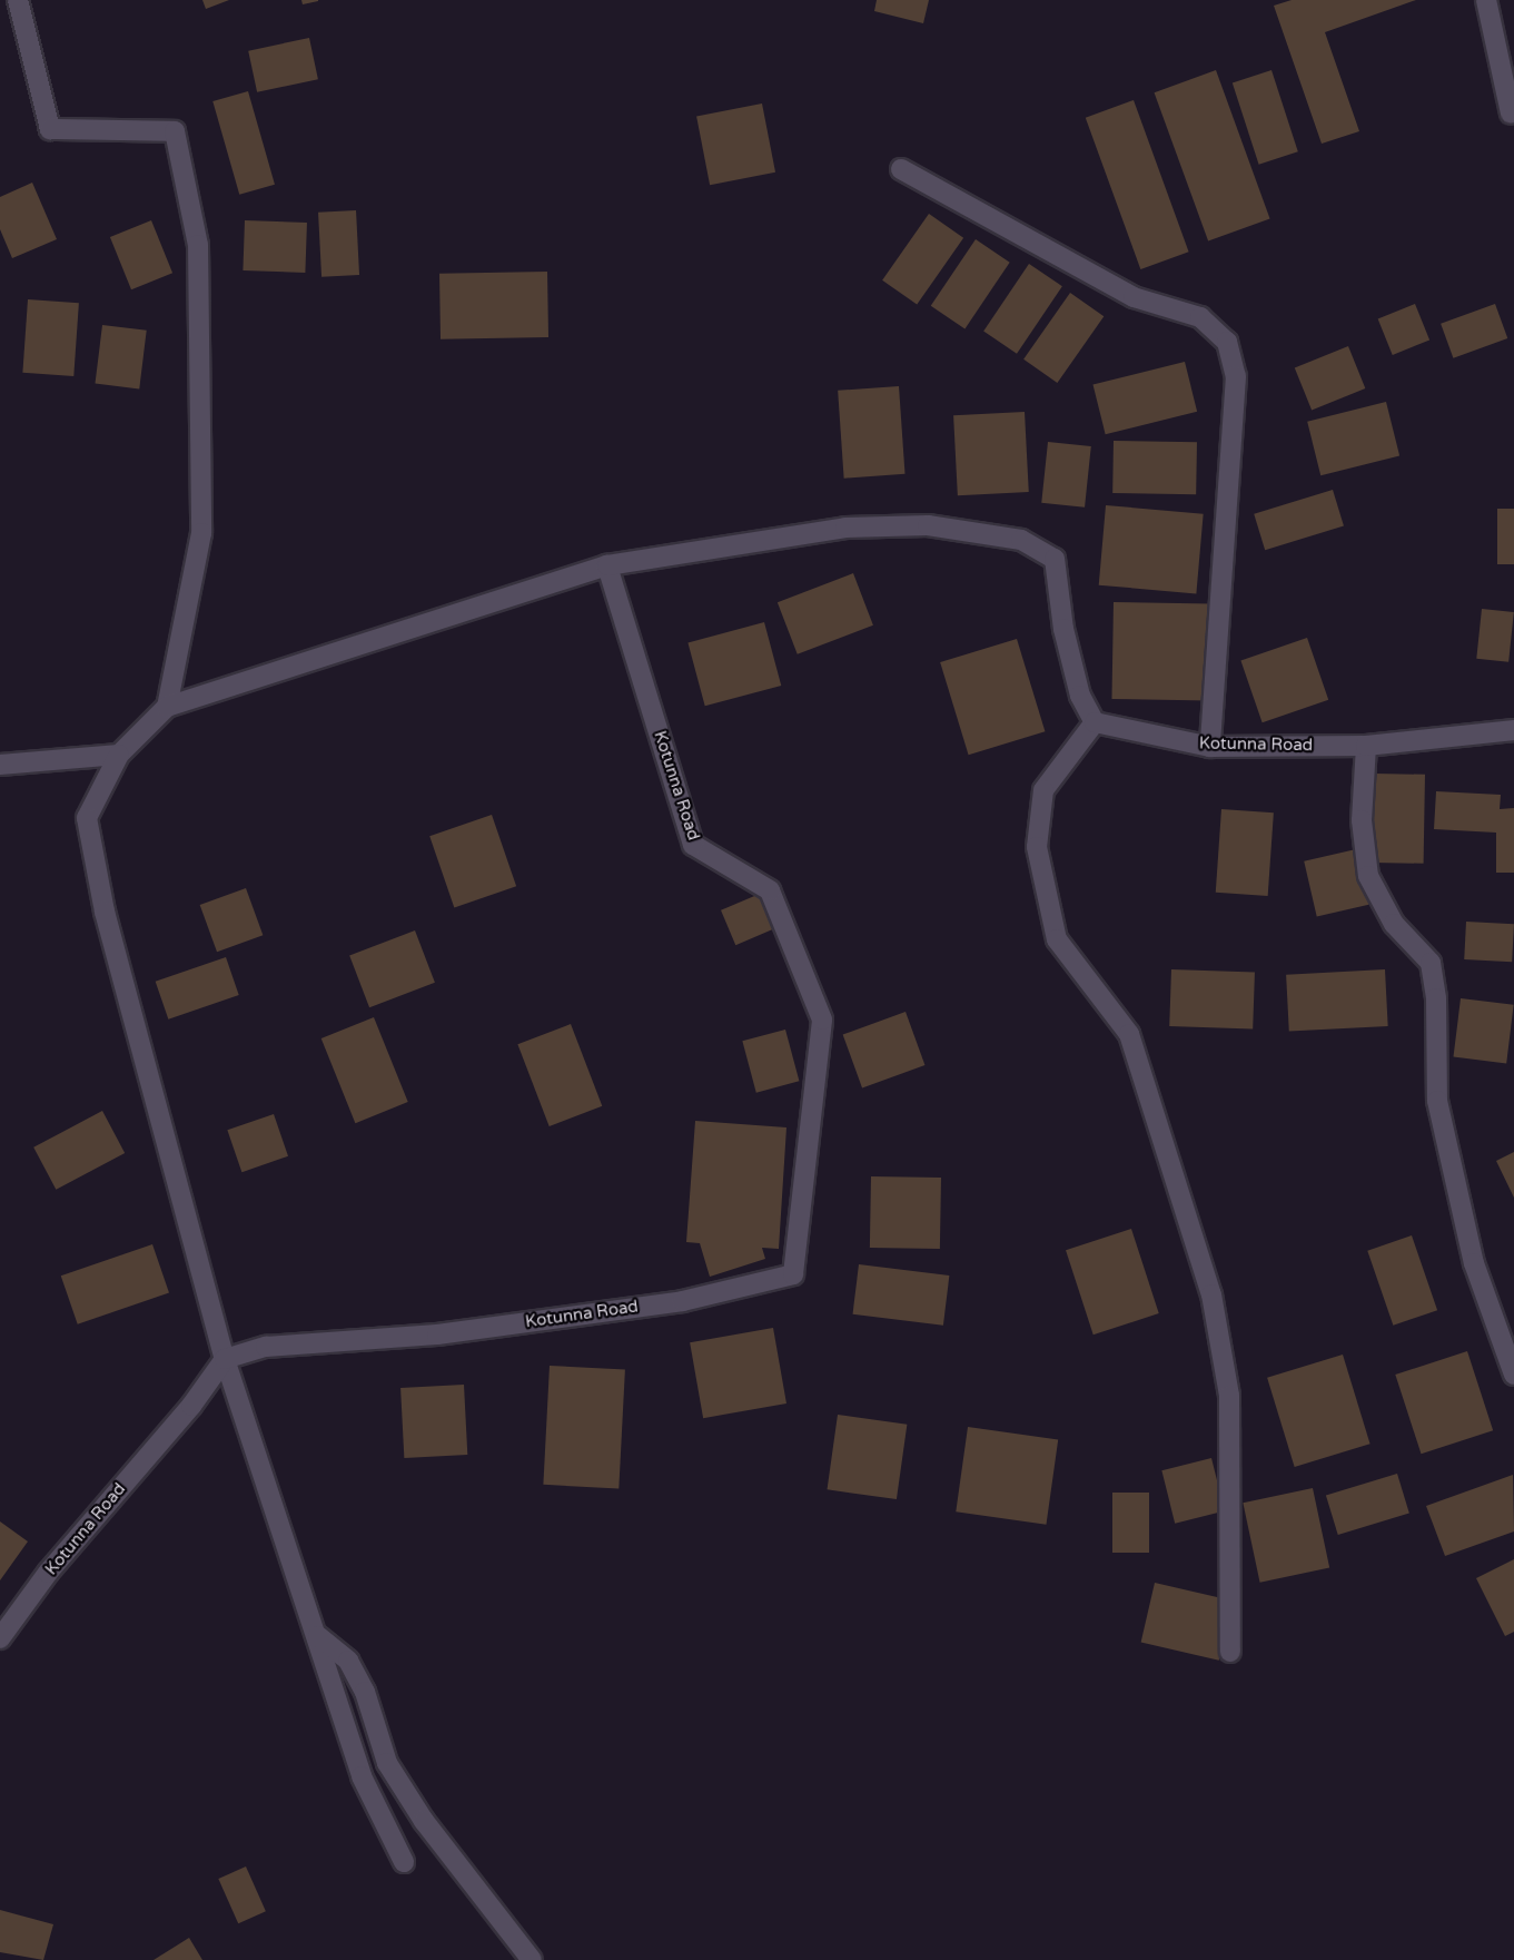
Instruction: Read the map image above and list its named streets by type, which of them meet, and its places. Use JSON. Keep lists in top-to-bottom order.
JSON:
{
  "streets": {
    "street": ["Kotunna Road"]
  }
}
